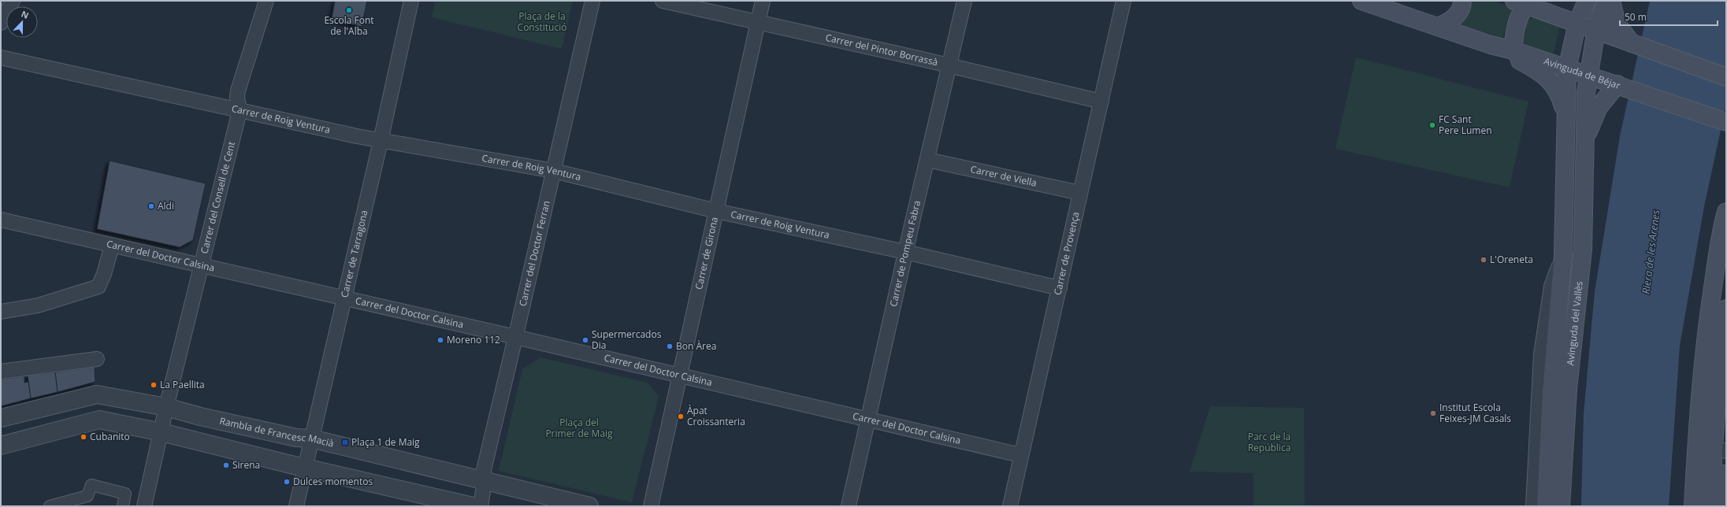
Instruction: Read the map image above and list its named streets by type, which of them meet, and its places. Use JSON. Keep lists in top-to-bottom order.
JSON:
{
  "streets": {
    "main road": ["Avinguda de Béjar", "Avinguda del Vallès"],
    "street": [
      "Carrer del Pintor Borrassà",
      "Carrer de Roig Ventura",
      "Carrer de Viella",
      "Carrer del Consell de Cent",
      "Carrer de Tarragona",
      "Carrer del Doctor Ferran",
      "Carrer de Girona",
      "Carrer de Pompeu Fabra",
      "Carrer de Provença",
      "Carrer del Doctor Calsina",
      "Rambla de Francesc Macià"
    ]
  },
  "crossings": [
    ["Carrer del Pintor Borrassà", "Carrer de Girona"],
    ["Carrer del Pintor Borrassà", "Carrer de Pompeu Fabra"],
    ["Carrer del Pintor Borrassà", "Carrer de Provença"],
    ["Avinguda de Béjar", "Avinguda del Vallès"],
    ["Carrer de Roig Ventura", "Carrer del Consell de Cent"],
    ["Carrer de Roig Ventura", "Carrer de Tarragona"],
    ["Carrer de Roig Ventura", "Carrer del Doctor Ferran"],
    ["Carrer de Roig Ventura", "Carrer de Girona"],
    ["Carrer de Roig Ventura", "Carrer de Pompeu Fabra"],
    ["Carrer de Roig Ventura", "Carrer de Provença"],
    ["Carrer de Viella", "Carrer de Pompeu Fabra"],
    ["Carrer de Viella", "Carrer de Provença"],
    ["Carrer del Consell de Cent", "Carrer del Doctor Calsina"],
    ["Carrer del Consell de Cent", "Rambla de Francesc Macià"],
    ["Carrer de Tarragona", "Carrer del Doctor Calsina"],
    ["Carrer de Tarragona", "Rambla de Francesc Macià"],
    ["Carrer del Doctor Ferran", "Carrer del Doctor Calsina"],
    ["Carrer del Doctor Ferran", "Rambla de Francesc Macià"],
    ["Carrer de Girona", "Carrer del Doctor Calsina"],
    ["Carrer de Pompeu Fabra", "Carrer del Doctor Calsina"],
    ["Carrer de Provença", "Carrer del Doctor Calsina"]
  ],
  "water": ["Riera de les Arenes"],
  "parks": ["Plaça de la Constitució", "Plaça del Primer de Maig", "Parc de la República"],
  "places": {
    "other": [
      "Escola Font de l'Alba",
      "FC Sant Pere Lumen",
      "Aldi",
      "L'Oreneta",
      "Moreno 112",
      "Supermercados Dia",
      "Bon Àrea",
      "La Paellita",
      "Institut Escola Feixes-JM Casals",
      "Àpat Croissanteria",
      "Cubanito",
      "Sirena",
      "Dulces momentos"
    ],
    "transit": ["Plaça 1 de Maig"]
  },
  "scale_bar": "50 m",
  "north": "top"
}
